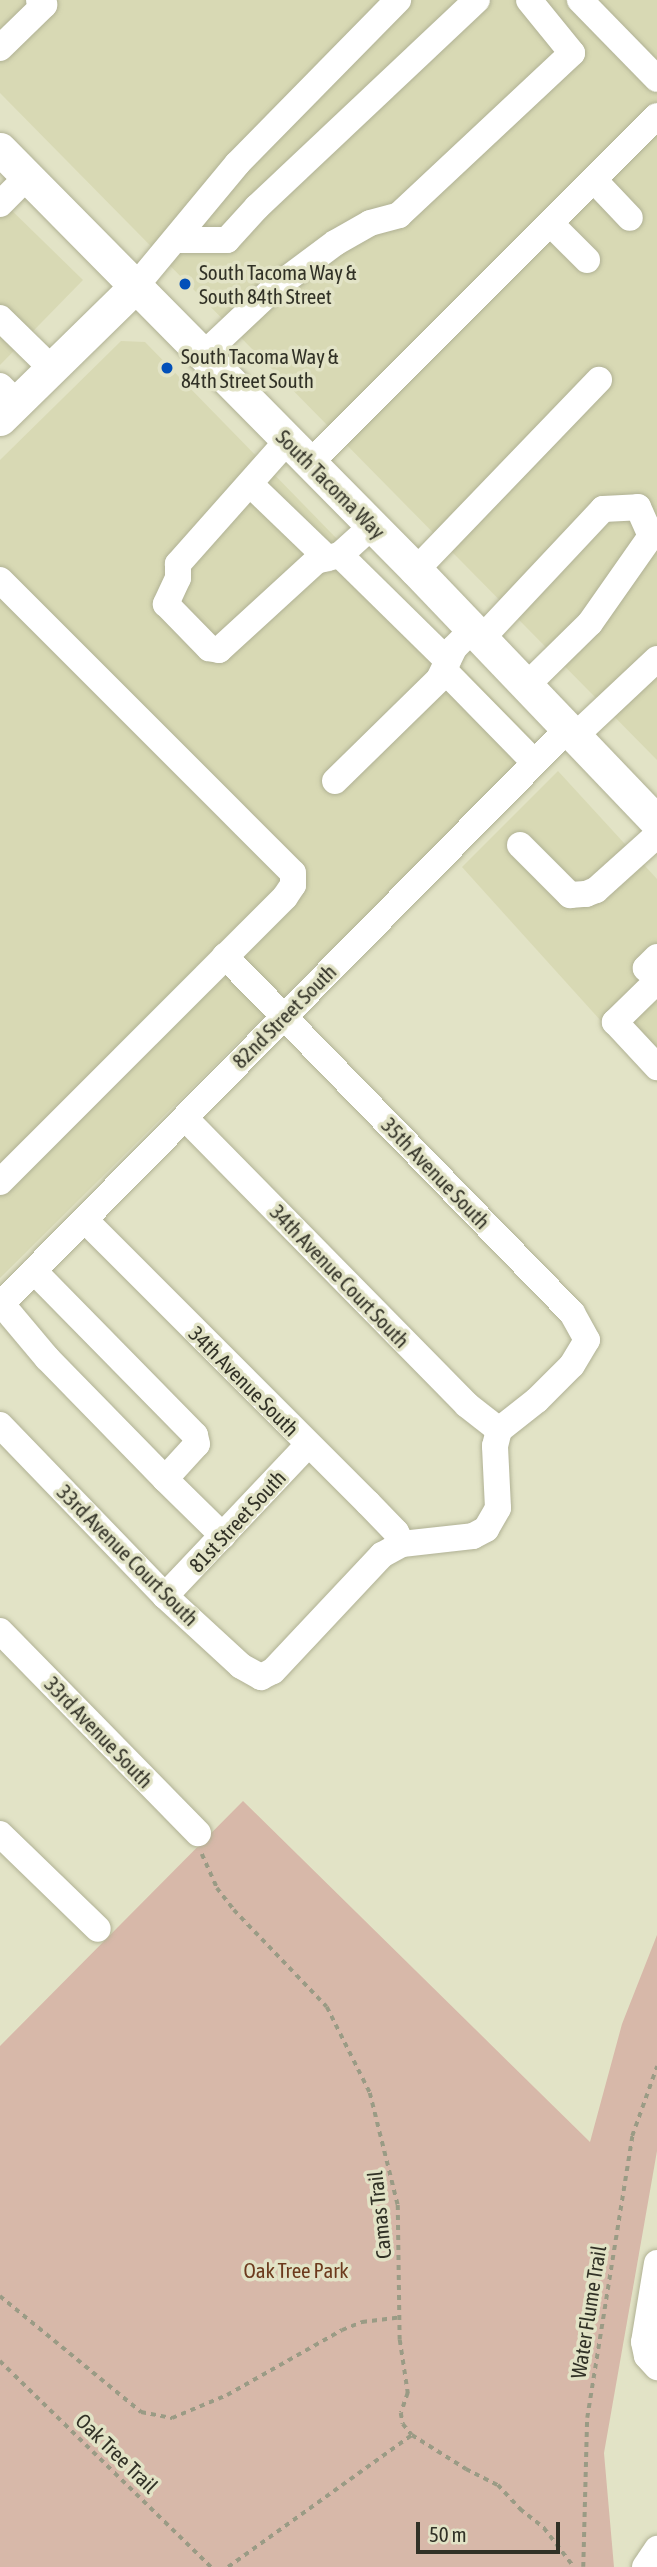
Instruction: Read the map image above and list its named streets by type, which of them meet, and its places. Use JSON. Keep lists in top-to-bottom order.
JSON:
{
  "streets": {
    "main road": ["South Tacoma Way"],
    "street": [
      "82nd Street South",
      "35th Avenue South",
      "34th Avenue Court South",
      "34th Avenue South",
      "81st Street South",
      "33rd Avenue Court South",
      "33rd Avenue South"
    ],
    "path": ["Camas Trail", "Water Flume Trail", "Oak Tree Trail"]
  },
  "crossings": [
    ["South Tacoma Way", "82nd Street South"],
    ["82nd Street South", "35th Avenue South"],
    ["82nd Street South", "34th Avenue Court South"],
    ["82nd Street South", "34th Avenue South"],
    ["35th Avenue South", "34th Avenue Court South"],
    ["34th Avenue South", "81st Street South"],
    ["34th Avenue South", "33rd Avenue Court South"],
    ["81st Street South", "33rd Avenue Court South"],
    ["33rd Avenue South", "Camas Trail"]
  ],
  "parks": ["Oak Tree Park"],
  "places": ["South Tacoma Way & South 84th Street", "South Tacoma Way & 84th Street South"],
  "scale_bar": "50 m"
}
